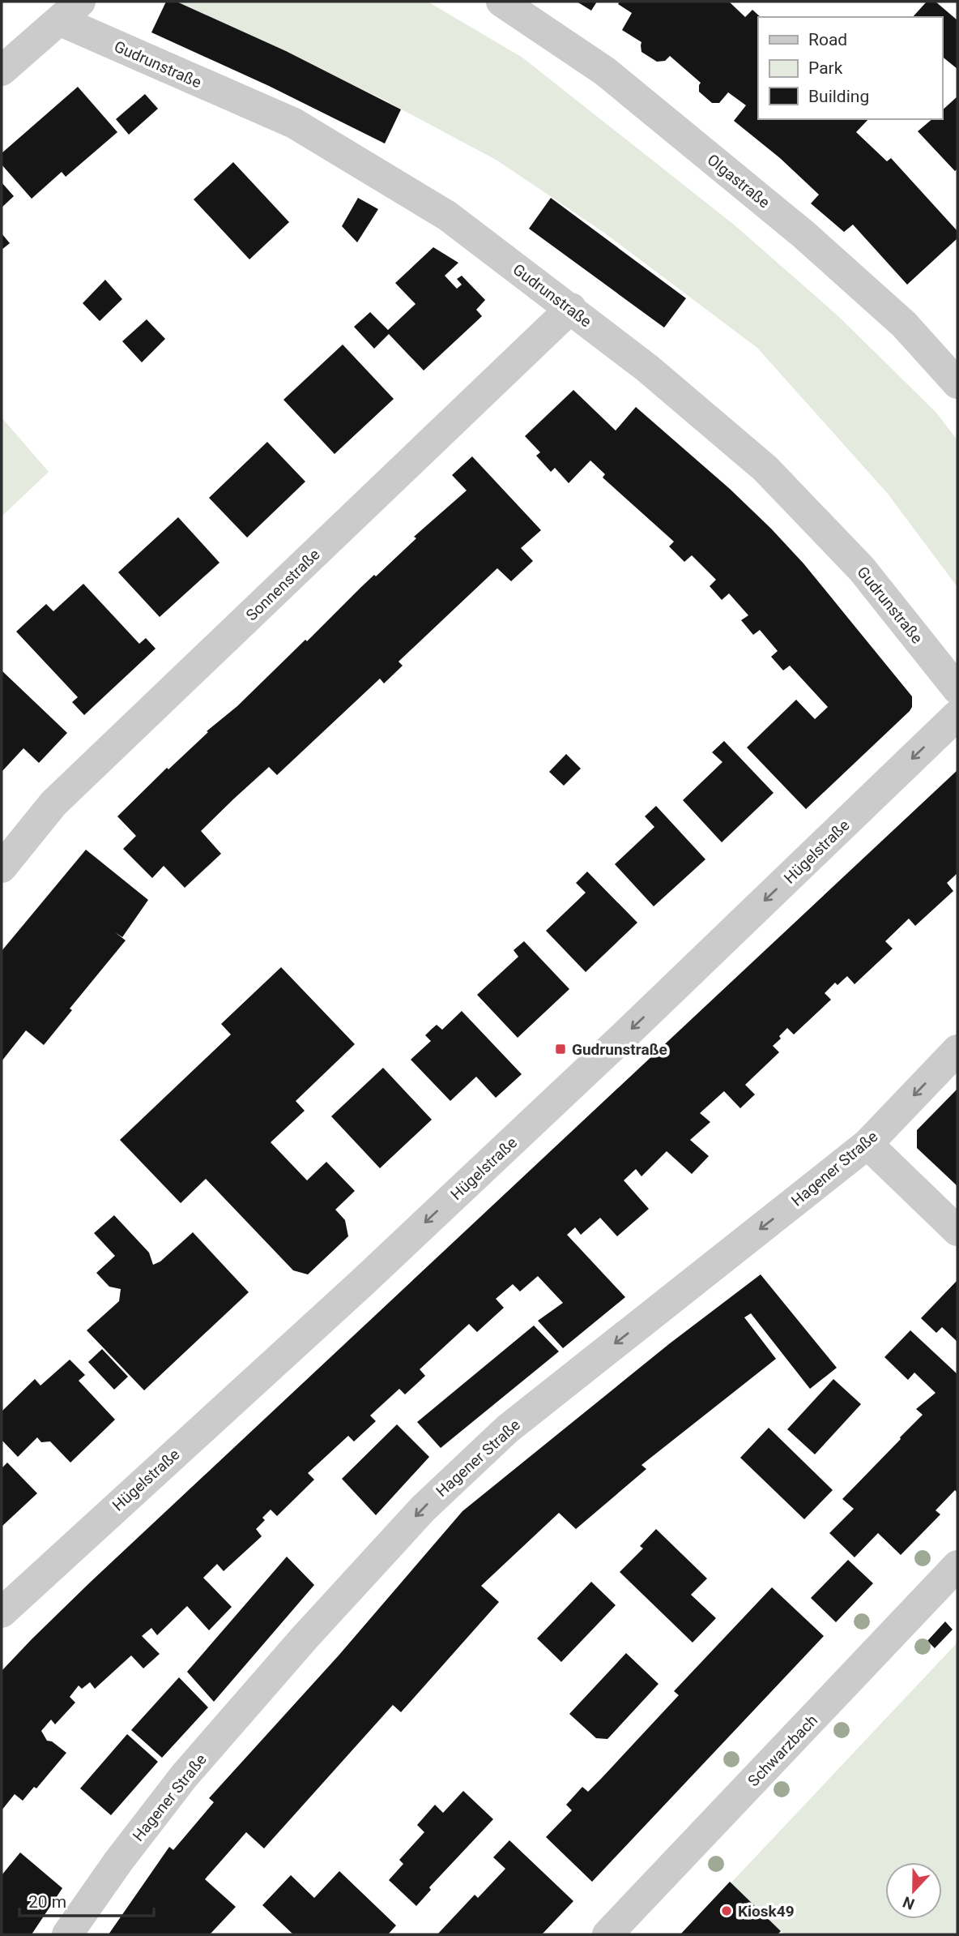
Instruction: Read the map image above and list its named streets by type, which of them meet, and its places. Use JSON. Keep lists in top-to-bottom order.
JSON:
{
  "streets": {
    "street": [
      "Gudrunstraße",
      "Olgastraße",
      "Sonnenstraße",
      "Hügelstraße",
      "Hagener Straße",
      "Schwarzbach"
    ]
  },
  "crossings": [
    ["Gudrunstraße", "Sonnenstraße"]
  ],
  "one_way": ["Hügelstraße", "Hagener Straße"],
  "places": {
    "transit": ["Gudrunstraße"],
    "other": ["Kiosk49"]
  },
  "legend": ["Road", "Park", "Building"],
  "scale_bar": "20 m",
  "north": "bottom"
}
